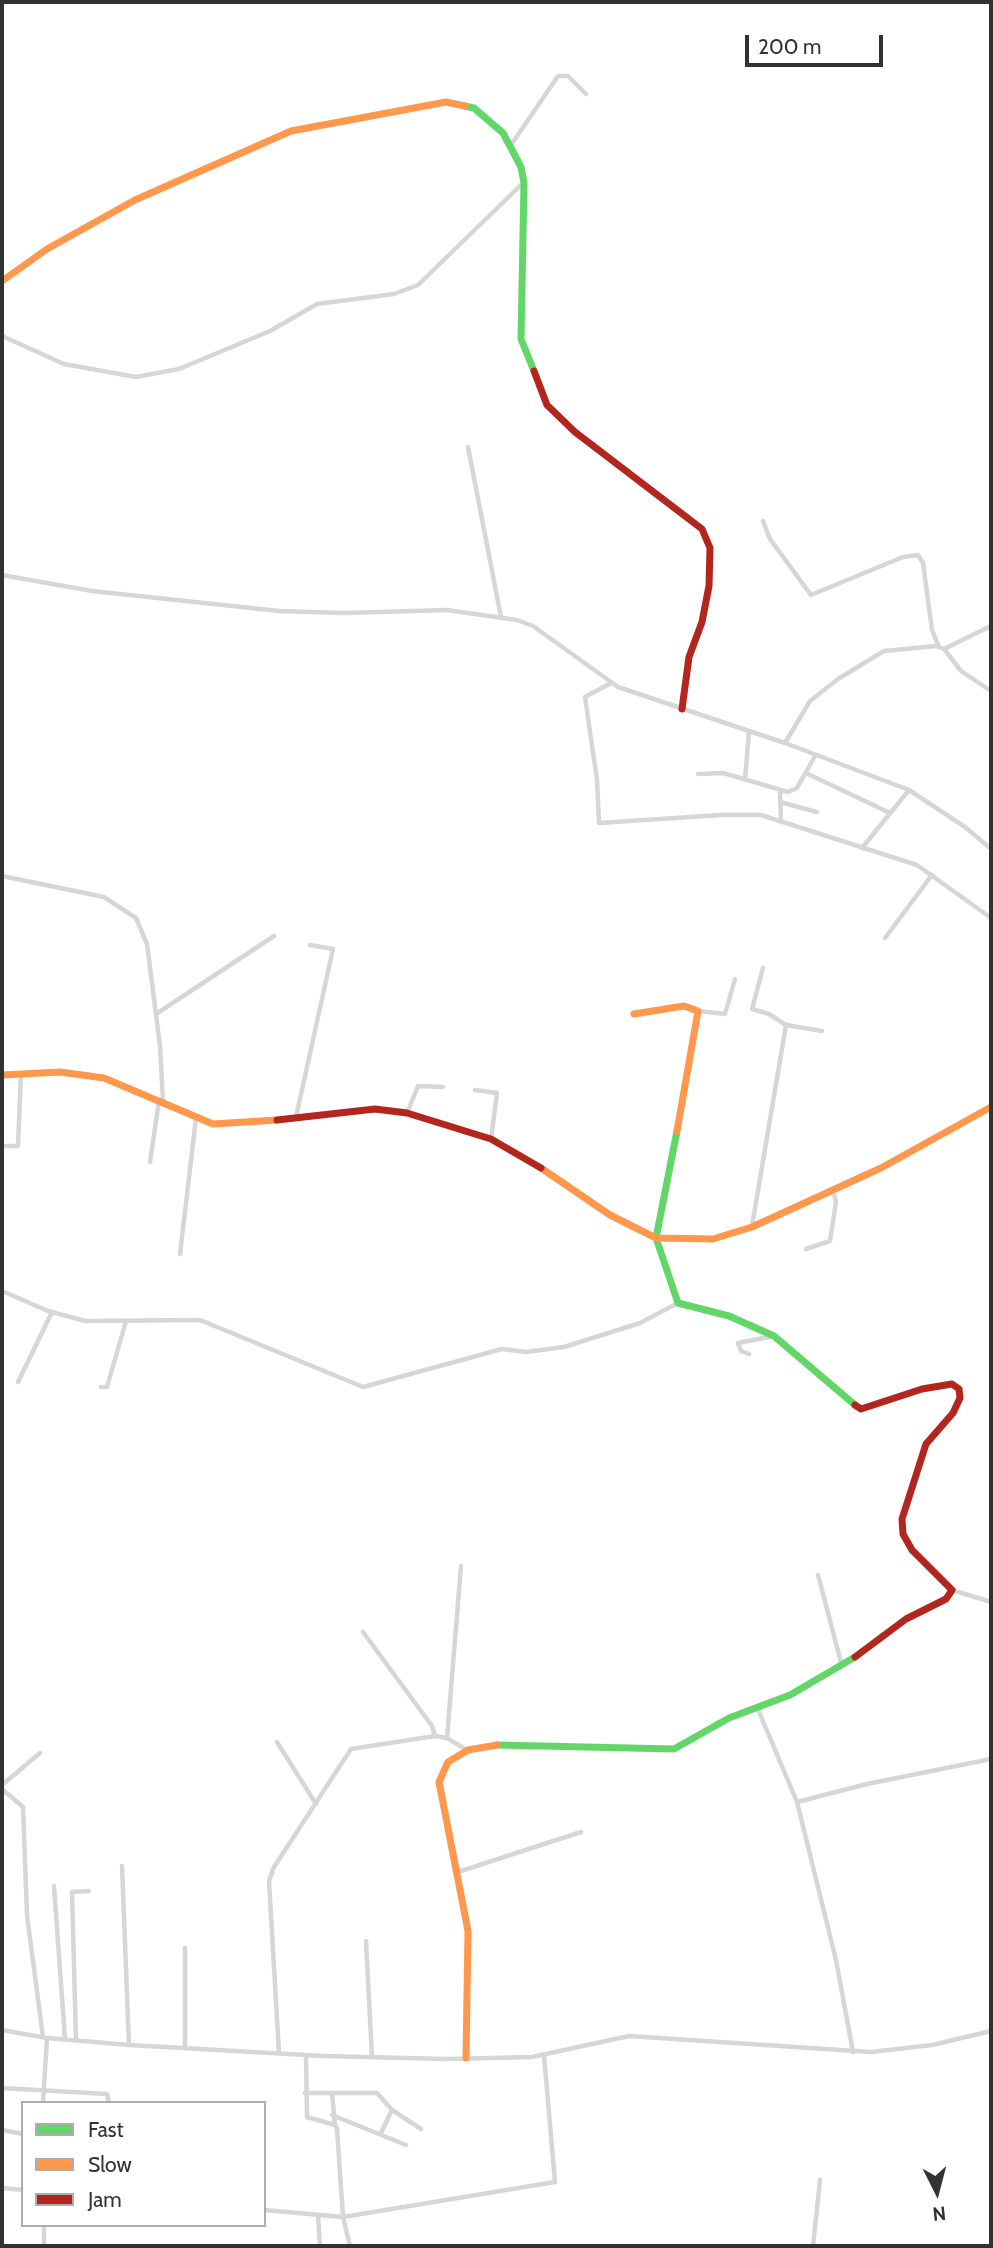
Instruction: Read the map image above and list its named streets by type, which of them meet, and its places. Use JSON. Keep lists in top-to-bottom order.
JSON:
{
  "legend": ["Fast", "Slow", "Jam"],
  "scale_bar": "200 m",
  "north": "bottom"
}
